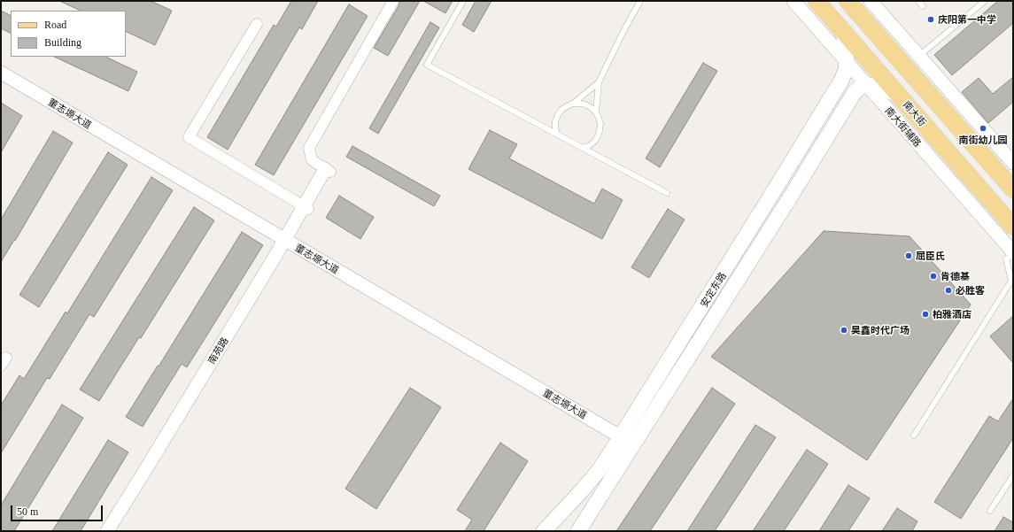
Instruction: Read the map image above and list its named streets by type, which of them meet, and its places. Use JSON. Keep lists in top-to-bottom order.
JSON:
{
  "streets": {
    "main road": ["南大街", "安定东路"],
    "street": ["董志塬大道", "南大街辅路", "南苑路"]
  },
  "crossings": [
    ["董志塬大道", "安定东路"],
    ["董志塬大道", "南苑路"],
    ["南大街", "安定东路"],
    ["南大街辅路", "安定东路"]
  ],
  "places": [
    "庆阳第一中学",
    "南街幼儿园",
    "屈臣氏",
    "肯德基",
    "必胜客",
    "柏雅酒店",
    "昊鑫时代广场"
  ],
  "legend": ["Road", "Building"],
  "scale_bar": "50 m"
}
